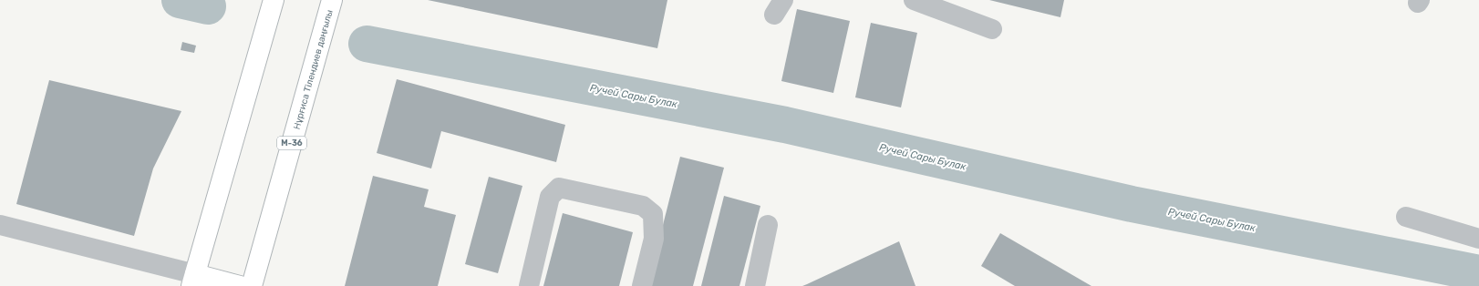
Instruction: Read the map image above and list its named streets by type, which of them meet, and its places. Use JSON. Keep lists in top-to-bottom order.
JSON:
{
  "streets": {
    "main road": ["Нұрғиса Тілендиев даңғылы", "M-36"]
  },
  "water": ["Ручей Сары Булак"]
}
